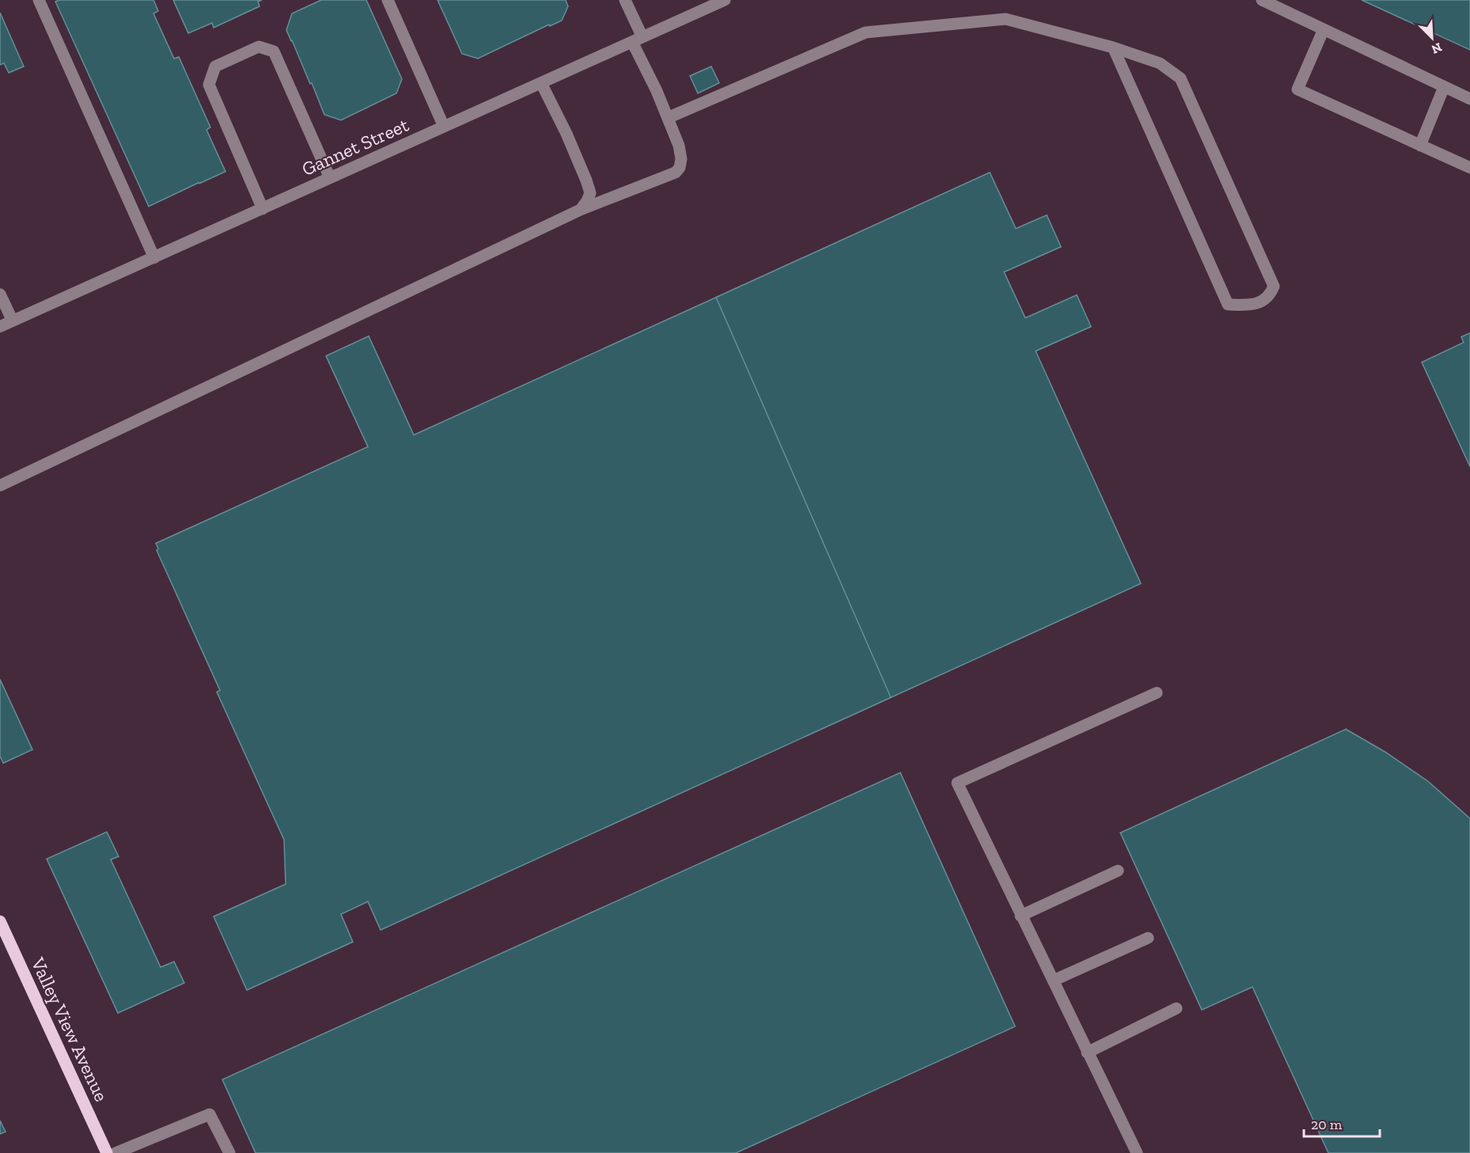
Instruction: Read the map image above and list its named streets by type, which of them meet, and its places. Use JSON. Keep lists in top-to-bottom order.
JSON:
{
  "streets": {
    "main road": ["Valley View Avenue"],
    "street": ["Gannet Street"]
  },
  "scale_bar": "20 m",
  "north": "bottom right"
}
